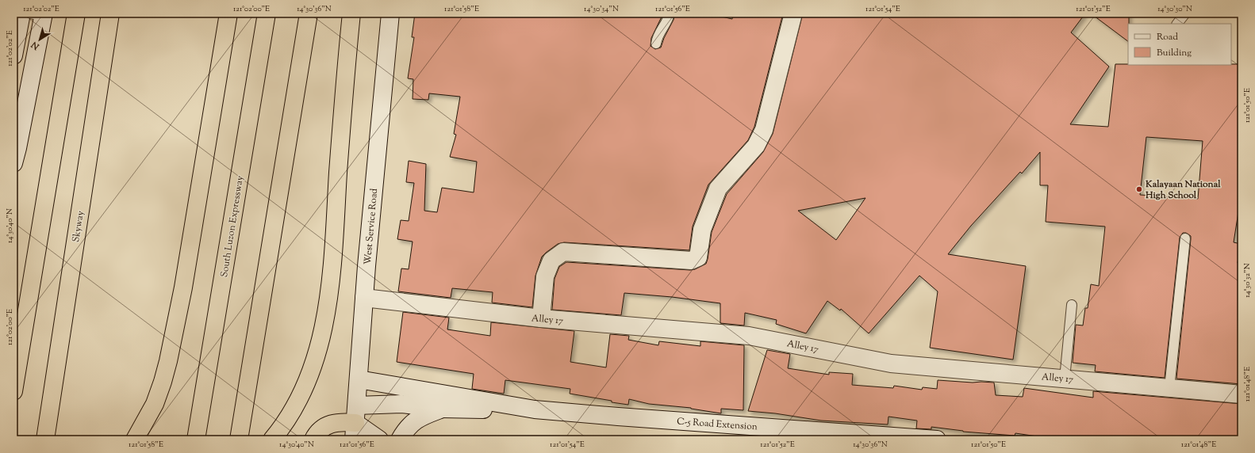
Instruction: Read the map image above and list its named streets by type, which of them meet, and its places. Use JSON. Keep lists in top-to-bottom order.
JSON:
{
  "streets": {
    "highway": ["Skyway", "South Luzon Expressway"],
    "main road": ["West Service Road", "Alley 17", "C-5 Road Extension"]
  },
  "crossings": [
    ["West Service Road", "Alley 17"]
  ],
  "places": ["Kalayaan National High School"],
  "legend": ["Road", "Building"],
  "north": "bottom left",
  "coordinates": [
    "121°02'02\"E",
    "121°02'00\"E",
    "14°30'36\"N",
    "121°01'58\"E",
    "14°30'34\"N",
    "121°01'56\"E",
    "121°01'54\"E",
    "121°01'52\"E",
    "14°30'30\"N",
    "121°01'50\"E",
    "14°30'40\"N",
    "14°30'32\"N",
    "121°01'48\"E"
  ]
}
